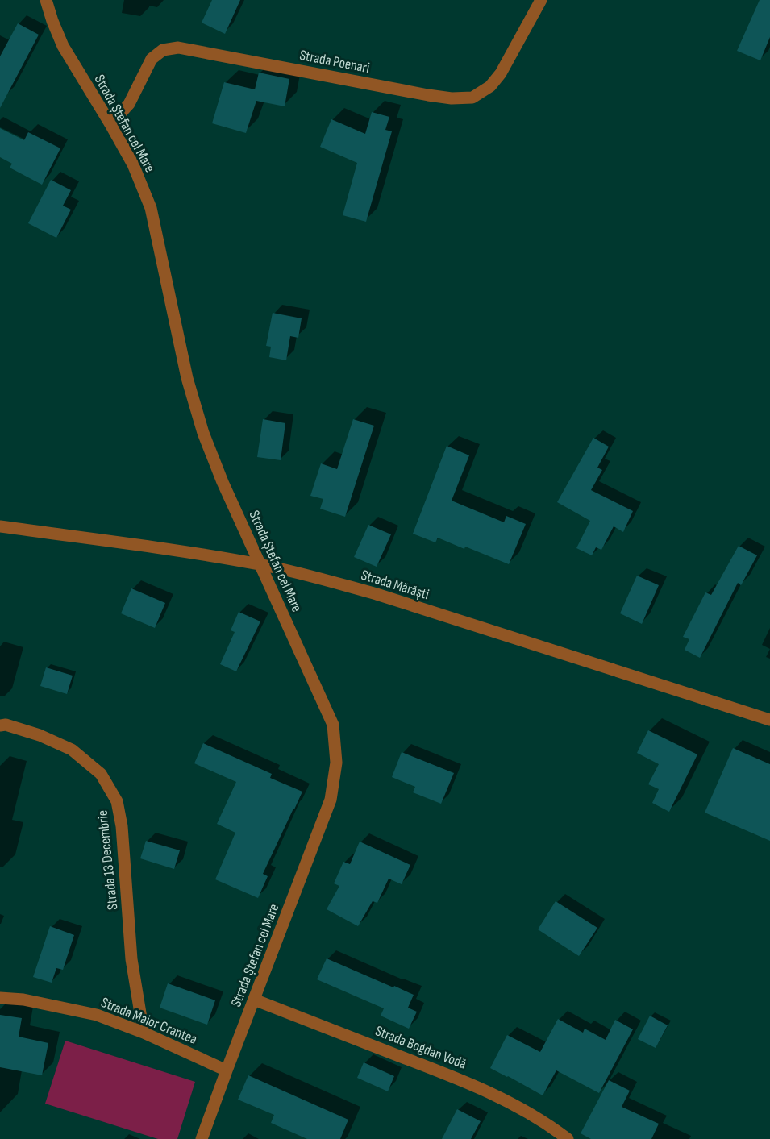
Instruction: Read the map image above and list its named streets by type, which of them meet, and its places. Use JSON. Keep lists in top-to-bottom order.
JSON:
{
  "streets": {
    "street": [
      "Strada Poenari",
      "Strada Ștefan cel Mare",
      "Strada Mărăști",
      "Strada 13 Decembrie",
      "Strada Maior Crantea",
      "Strada Bogdan Vodă"
    ]
  },
  "crossings": [
    ["Strada Poenari", "Strada Ștefan cel Mare"],
    ["Strada Ștefan cel Mare", "Strada Mărăști"],
    ["Strada Ștefan cel Mare", "Strada Maior Crantea"],
    ["Strada Ștefan cel Mare", "Strada Bogdan Vodă"],
    ["Strada 13 Decembrie", "Strada Maior Crantea"]
  ]
}
